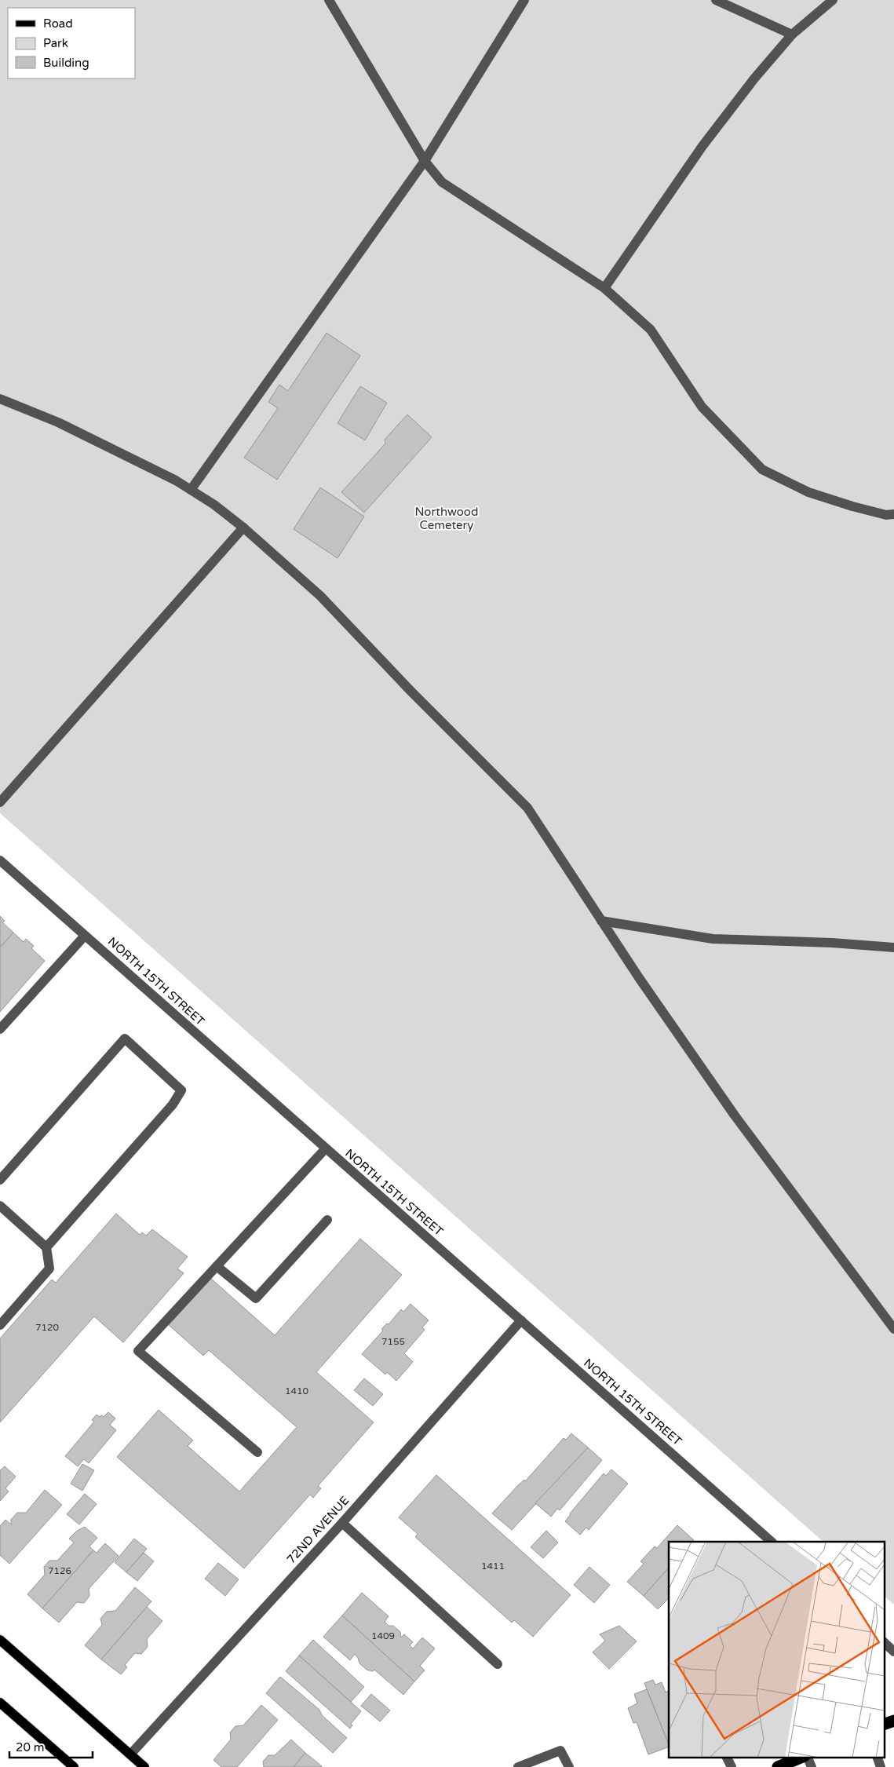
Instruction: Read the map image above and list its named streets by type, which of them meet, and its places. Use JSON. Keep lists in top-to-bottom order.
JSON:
{
  "streets": {
    "street": ["NORTH 15TH STREET", "72ND AVENUE"]
  },
  "crossings": [
    ["NORTH 15TH STREET", "72ND AVENUE"]
  ],
  "parks": ["Northwood Cemetery"],
  "house_numbers": [
    "7120",
    "7155",
    "1410",
    "1411",
    "7126",
    "1409"
  ],
  "legend": ["Road", "Park", "Building"],
  "scale_bar": "20 m"
}
